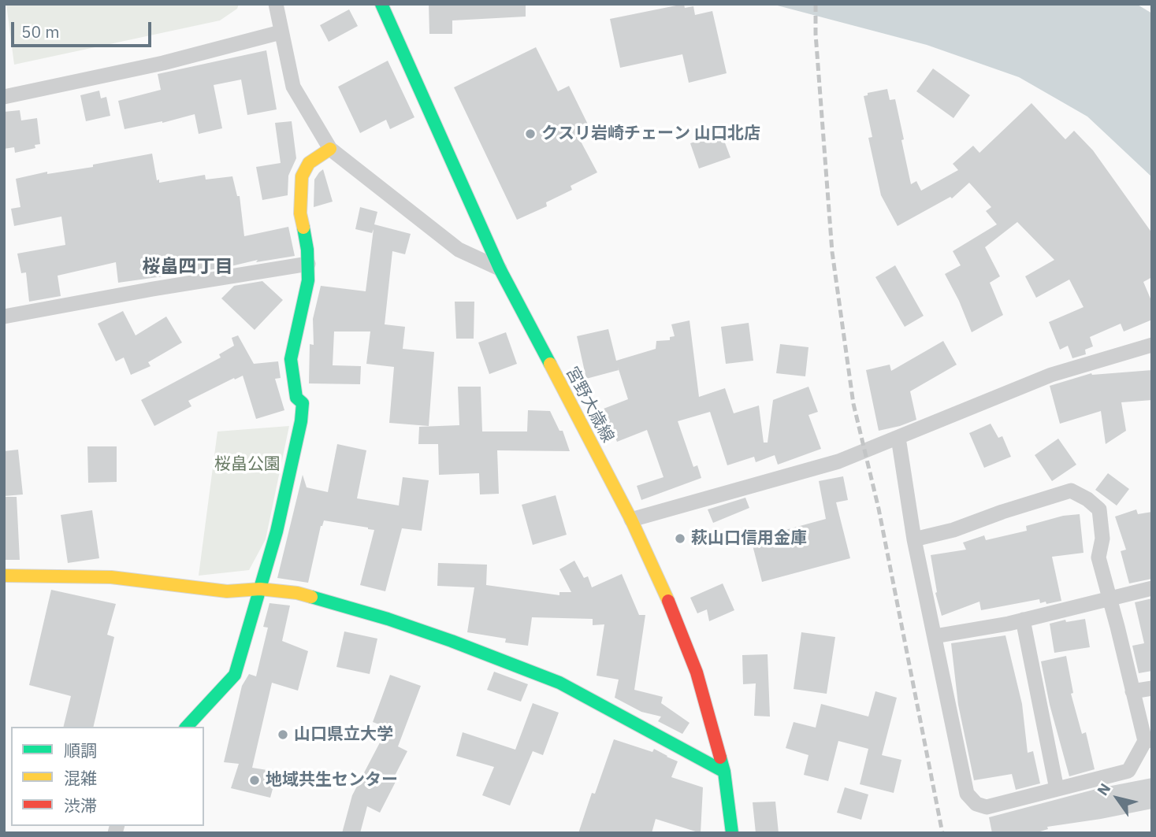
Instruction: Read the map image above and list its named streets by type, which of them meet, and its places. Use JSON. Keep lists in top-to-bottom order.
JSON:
{
  "streets": {
    "street": ["宮野大歳線"]
  },
  "districts": ["桜畠四丁目"],
  "parks": ["桜畠公園"],
  "places": [
    "クスリ岩崎チェーン 山口北店",
    "萩山口信用金庫",
    "山口県立大学",
    "地域共生センター"
  ],
  "legend": ["順調", "混雑", "渋滞"],
  "scale_bar": "50 m",
  "north": "top left"
}
